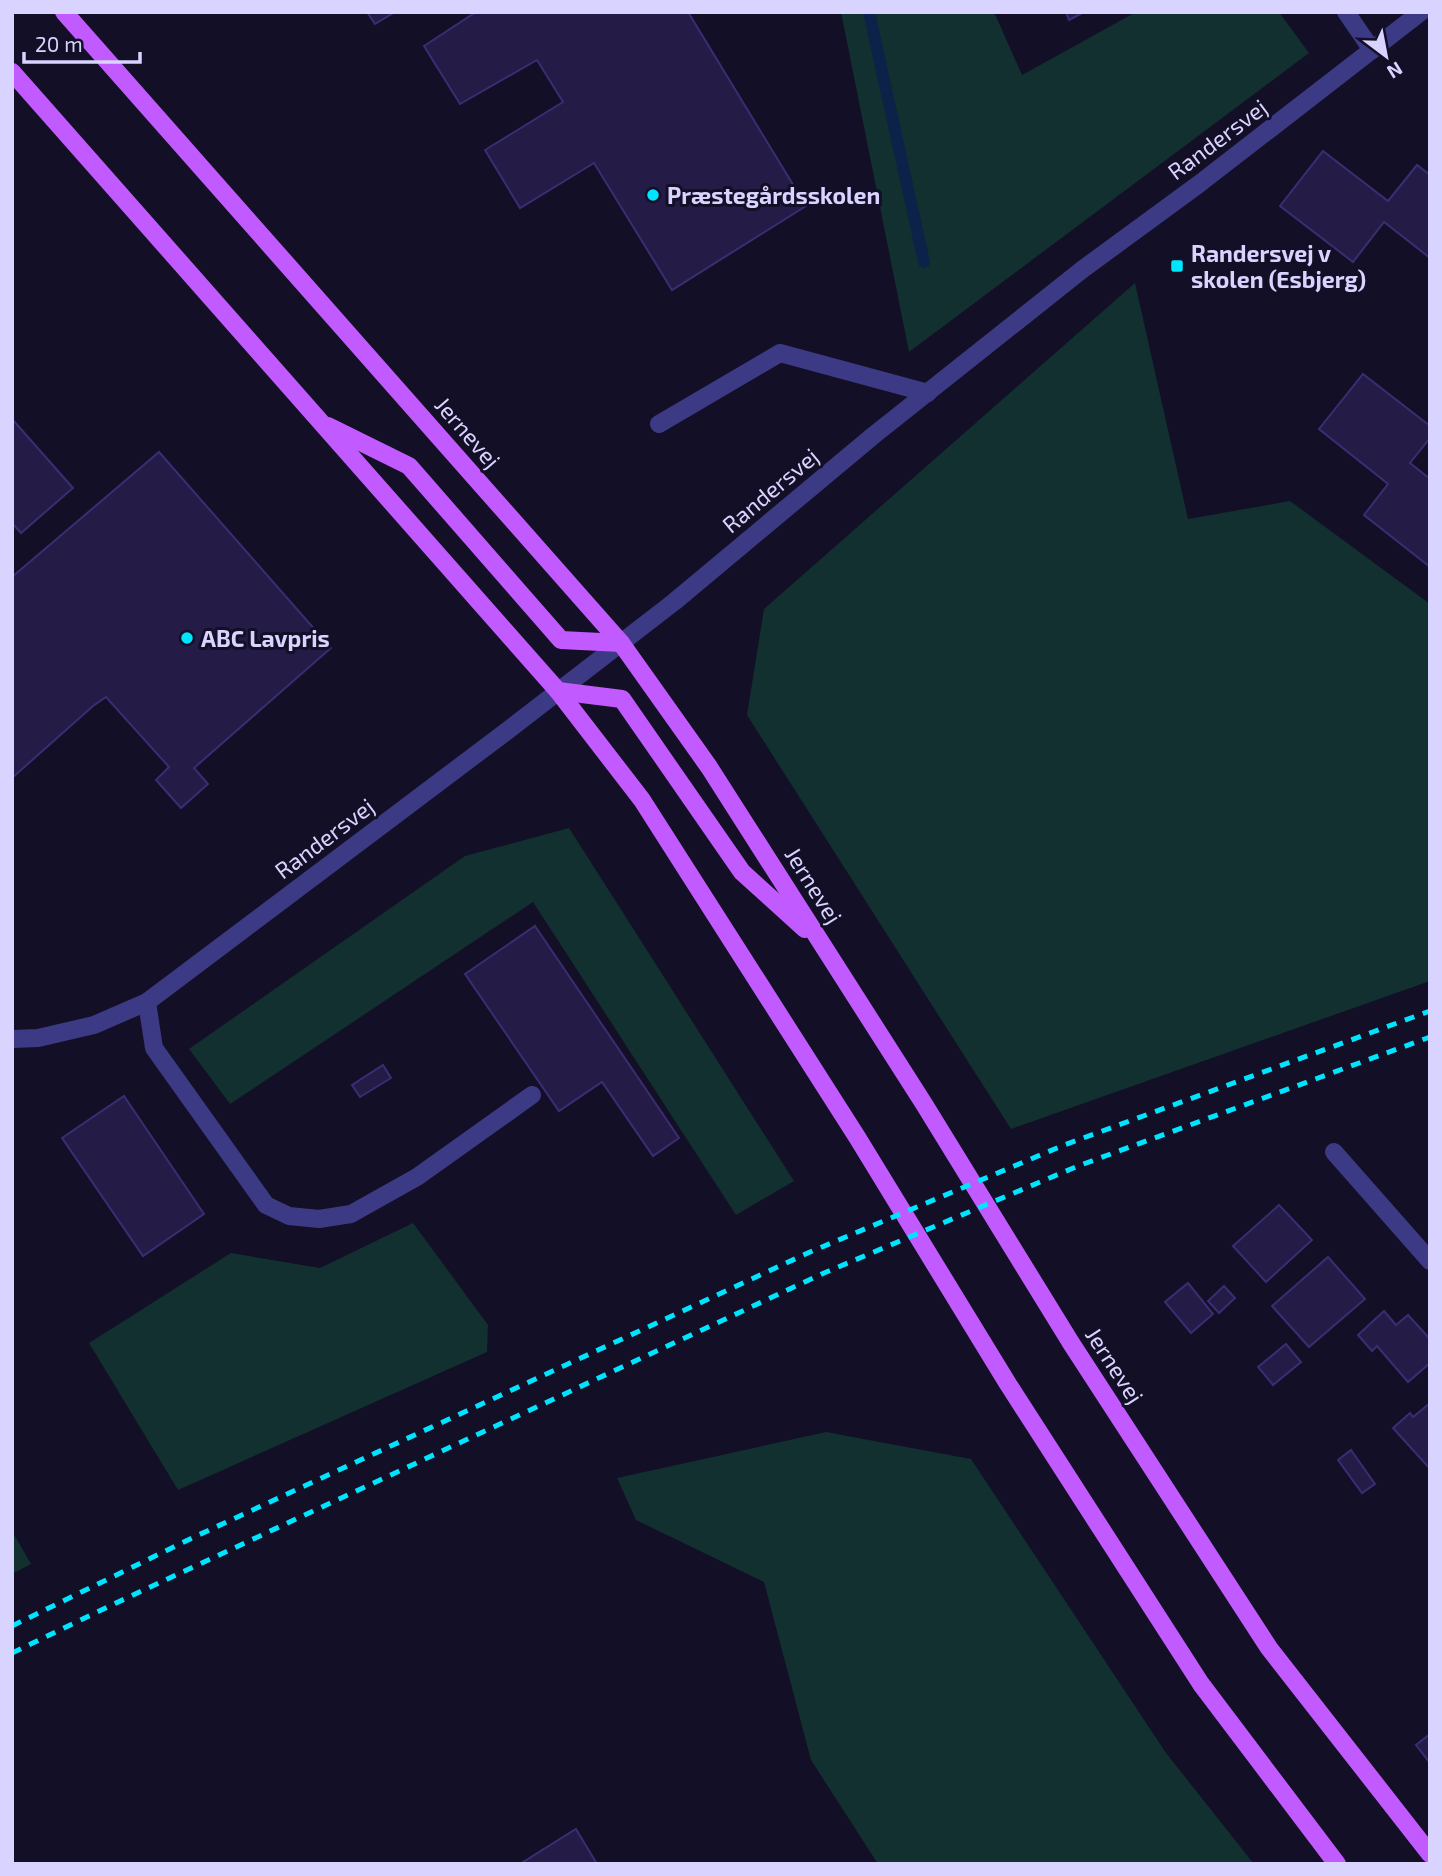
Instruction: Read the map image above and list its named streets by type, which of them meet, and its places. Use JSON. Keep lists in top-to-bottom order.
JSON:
{
  "streets": {
    "main road": ["Jernevej"],
    "street": ["Randersvej"]
  },
  "crossings": [
    ["Randersvej", "Jernevej"]
  ],
  "places": {
    "other": ["Præstegårdsskolen", "ABC Lavpris"],
    "transit": ["Randersvej v skolen (Esbjerg)"]
  },
  "scale_bar": "20 m",
  "north": "bottom right"
}
